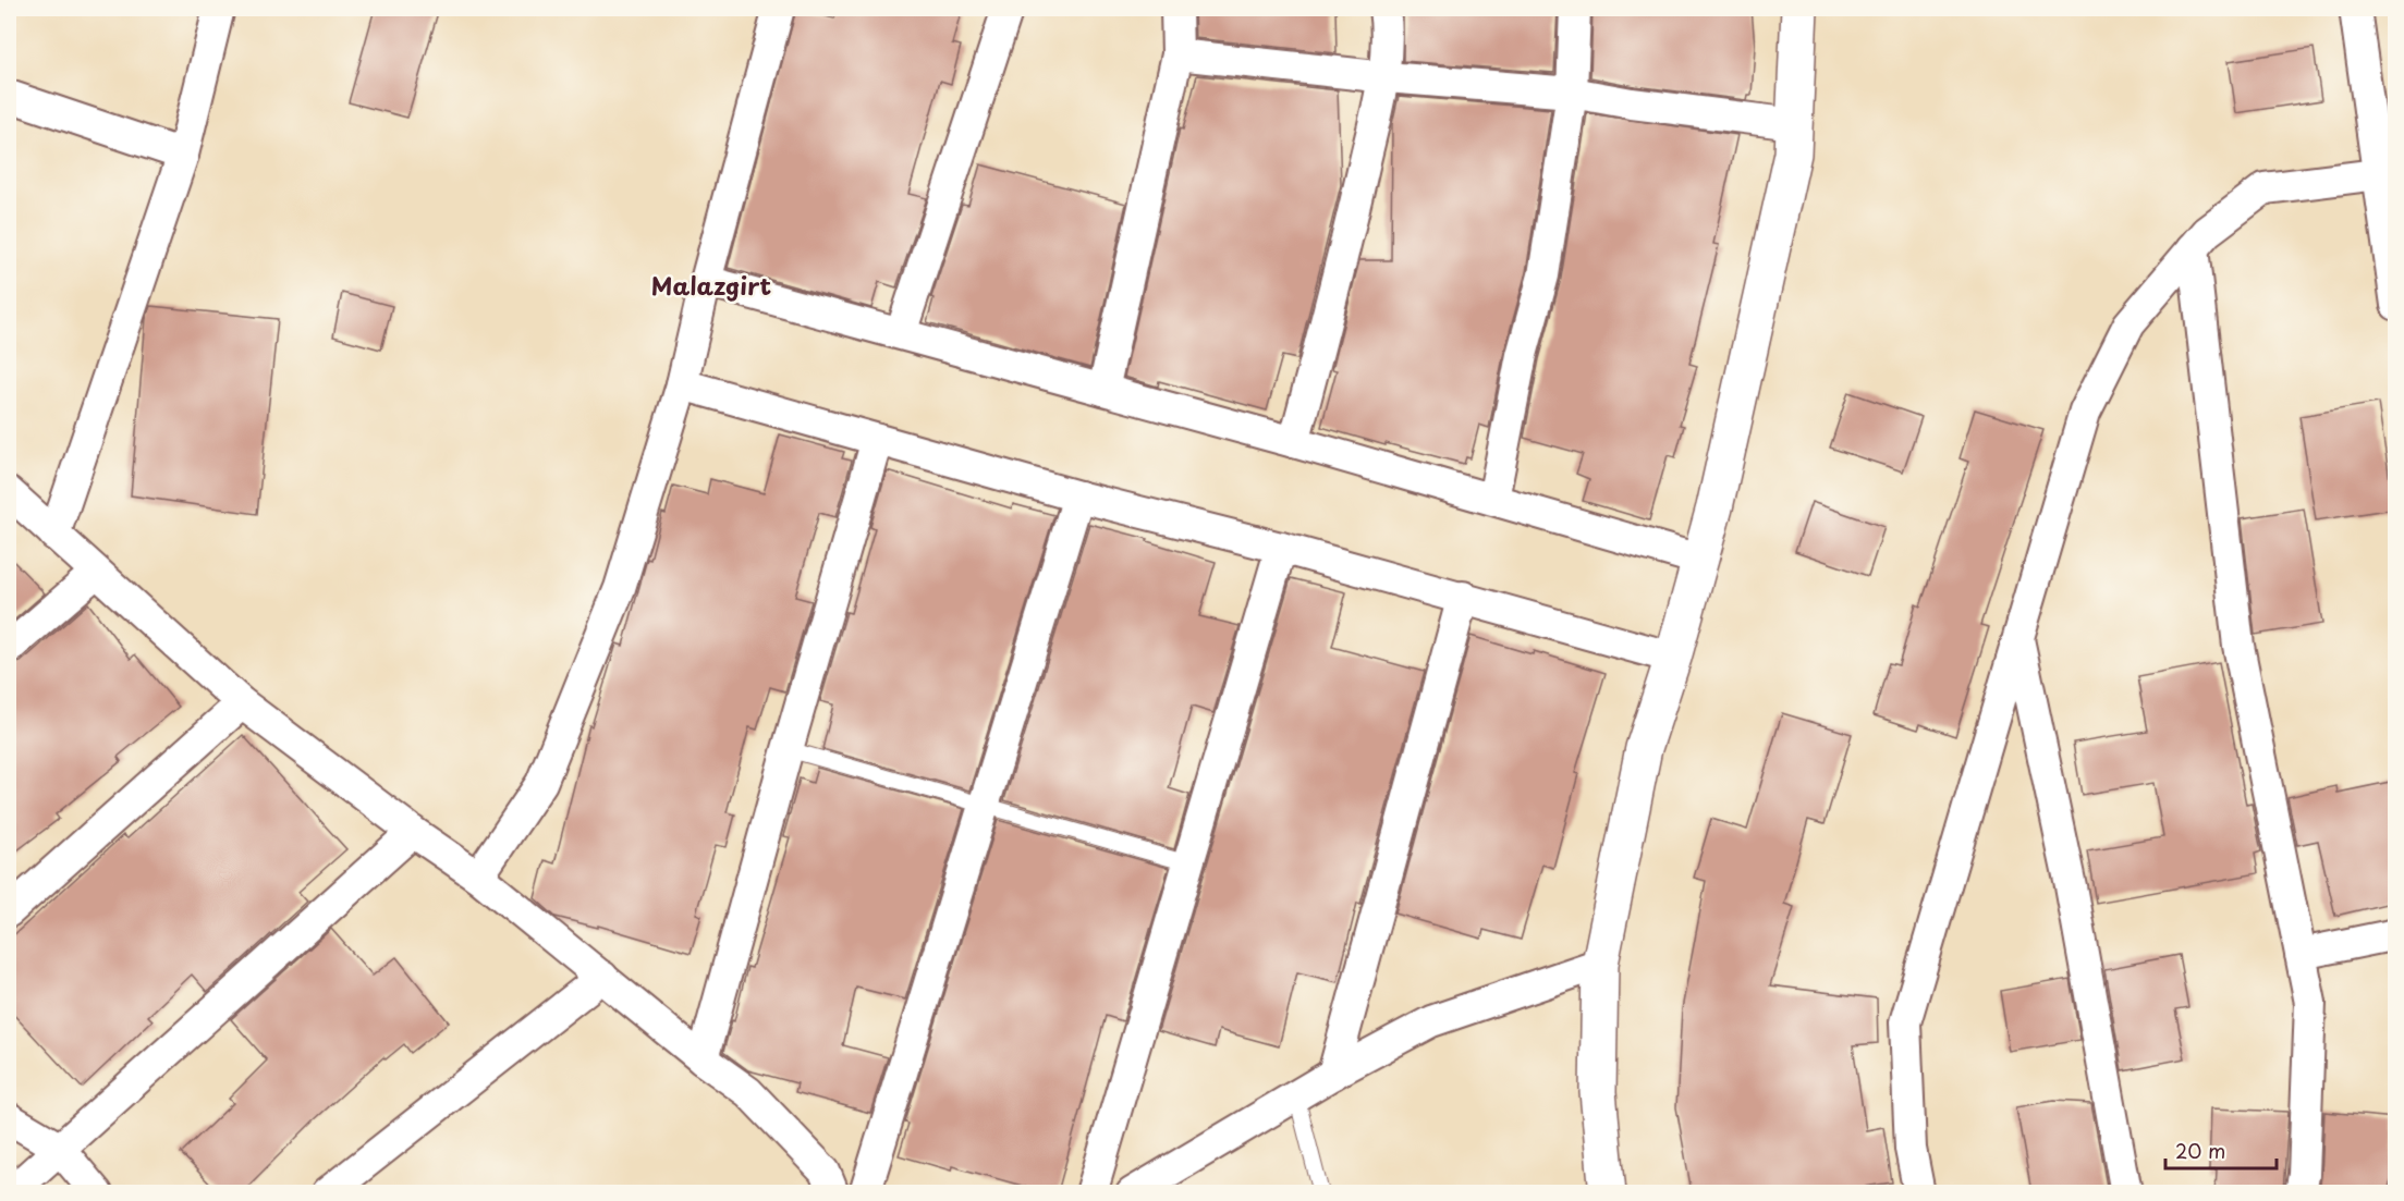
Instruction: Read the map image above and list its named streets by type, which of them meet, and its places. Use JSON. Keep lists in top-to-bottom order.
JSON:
{
  "districts": ["Malazgirt"],
  "scale_bar": "20 m"
}
